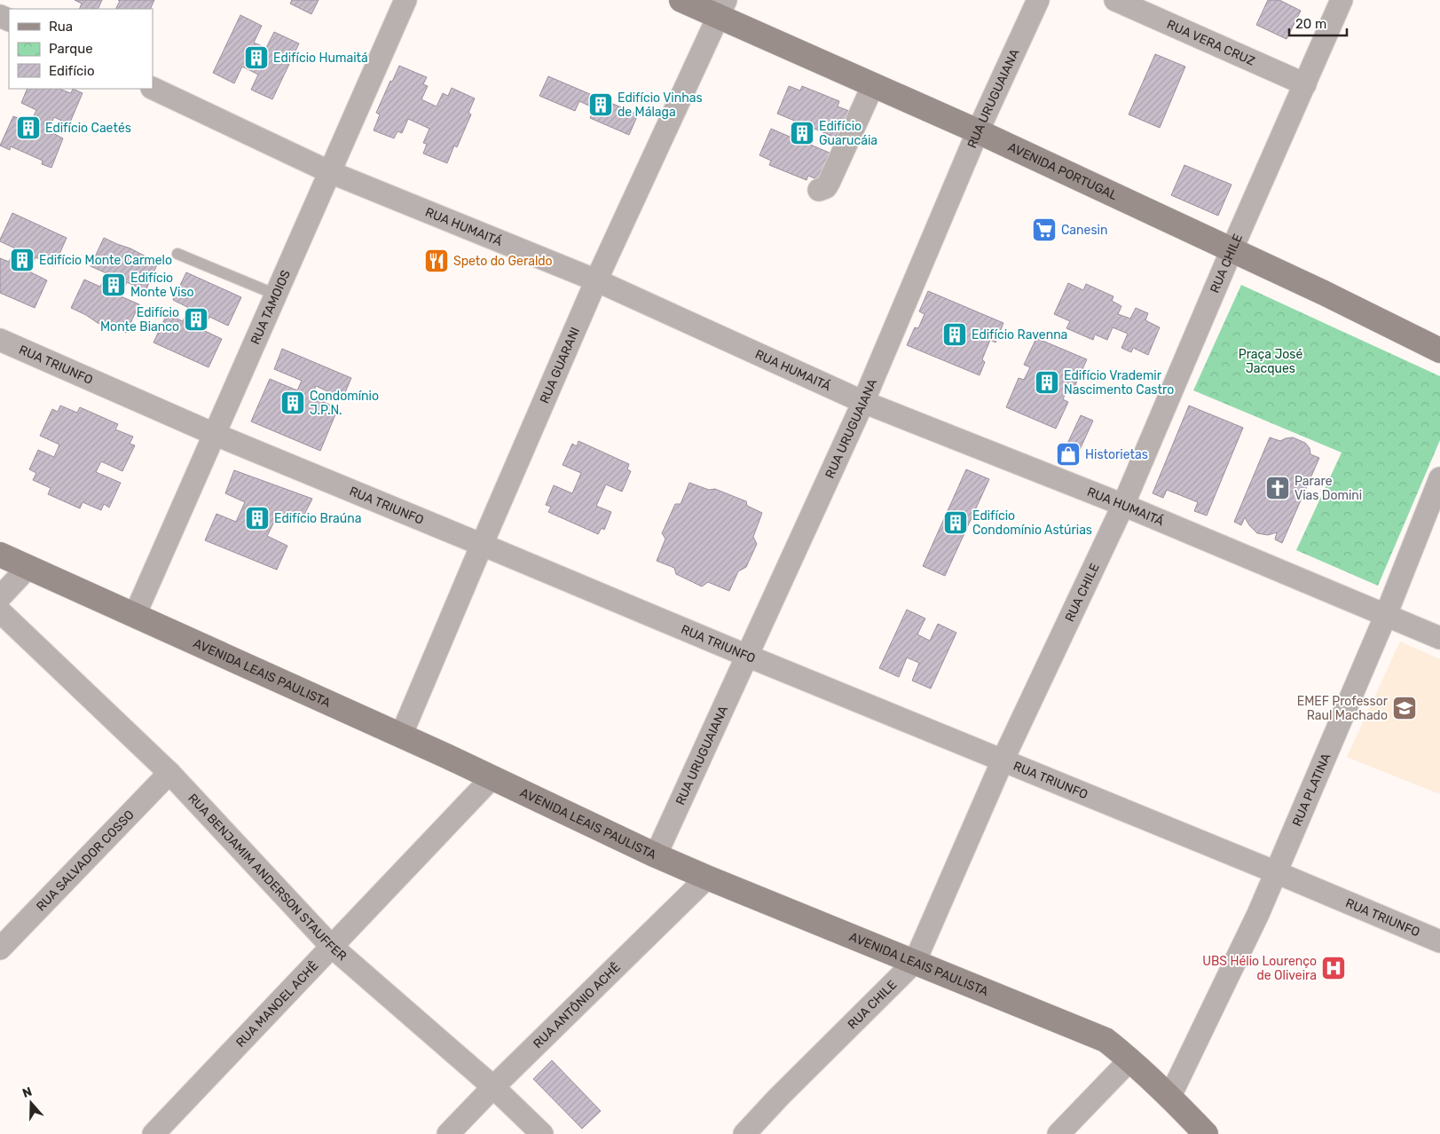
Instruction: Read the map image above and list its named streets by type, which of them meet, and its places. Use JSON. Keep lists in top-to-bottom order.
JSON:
{
  "streets": {
    "street": [
      "RUA VERA CRUZ",
      "RUA URUGUAIANA",
      "AVENIDA PORTUGAL",
      "RUA HUMAITÁ",
      "RUA CHILE",
      "RUA TAMOIOS",
      "RUA TRIUNFO",
      "RUA GUARANI",
      "AVENIDA LEAIS PAULISTA",
      "RUA PLATINA",
      "RUA SALVADOR COSSO",
      "RUA BENJAMIM ANDERSON STAUFFER",
      "RUA MANOEL ACHÊ",
      "RUA ANTÔNIO ACHÊ"
    ]
  },
  "crossings": [
    ["RUA VERA CRUZ", "RUA CHILE"],
    ["RUA URUGUAIANA", "AVENIDA PORTUGAL"],
    ["RUA URUGUAIANA", "RUA HUMAITÁ"],
    ["RUA URUGUAIANA", "RUA TRIUNFO"],
    ["RUA URUGUAIANA", "AVENIDA LEAIS PAULISTA"],
    ["AVENIDA PORTUGAL", "RUA CHILE"],
    ["AVENIDA PORTUGAL", "RUA GUARANI"],
    ["RUA HUMAITÁ", "RUA CHILE"],
    ["RUA HUMAITÁ", "RUA TAMOIOS"],
    ["RUA HUMAITÁ", "RUA GUARANI"],
    ["RUA HUMAITÁ", "RUA PLATINA"],
    ["RUA CHILE", "RUA TRIUNFO"],
    ["RUA CHILE", "AVENIDA LEAIS PAULISTA"],
    ["RUA TAMOIOS", "RUA TRIUNFO"],
    ["RUA TAMOIOS", "AVENIDA LEAIS PAULISTA"],
    ["RUA TRIUNFO", "RUA GUARANI"],
    ["RUA TRIUNFO", "RUA PLATINA"],
    ["RUA GUARANI", "AVENIDA LEAIS PAULISTA"],
    ["AVENIDA LEAIS PAULISTA", "RUA PLATINA"],
    ["AVENIDA LEAIS PAULISTA", "RUA MANOEL ACHÊ"],
    ["AVENIDA LEAIS PAULISTA", "RUA ANTÔNIO ACHÊ"],
    ["RUA SALVADOR COSSO", "RUA BENJAMIM ANDERSON STAUFFER"],
    ["RUA BENJAMIM ANDERSON STAUFFER", "RUA MANOEL ACHÊ"],
    ["RUA BENJAMIM ANDERSON STAUFFER", "RUA ANTÔNIO ACHÊ"]
  ],
  "parks": ["Praça José Jacques"],
  "places": {
    "building": [
      "Edifício Humaitá",
      "Edifício Vinhas de Málaga",
      "Edifício Caetés",
      "Edifício Guarucáia",
      "Edifício Monte Carmelo",
      "Edifício Monte Viso",
      "Edifício Monte Bianco",
      "Edifício Ravenna",
      "Edifício Vrademir Nascimento Castro",
      "Condomínio J.P.N.",
      "Edifício Braúna",
      "Edifício Condomínio Astúrias"
    ],
    "supermarket": ["Canesin"],
    "restaurant": ["Speto do Geraldo"],
    "shop": ["Historietas"],
    "church": ["Parare Vias Domini"],
    "school or university": ["EMEF Professor Raul Machado"],
    "hospital": ["UBS Hélio Lourenço de Oliveira"]
  },
  "legend": ["Rua", "Parque", "Edifício"],
  "scale_bar": "20 m",
  "north": "top"
}
